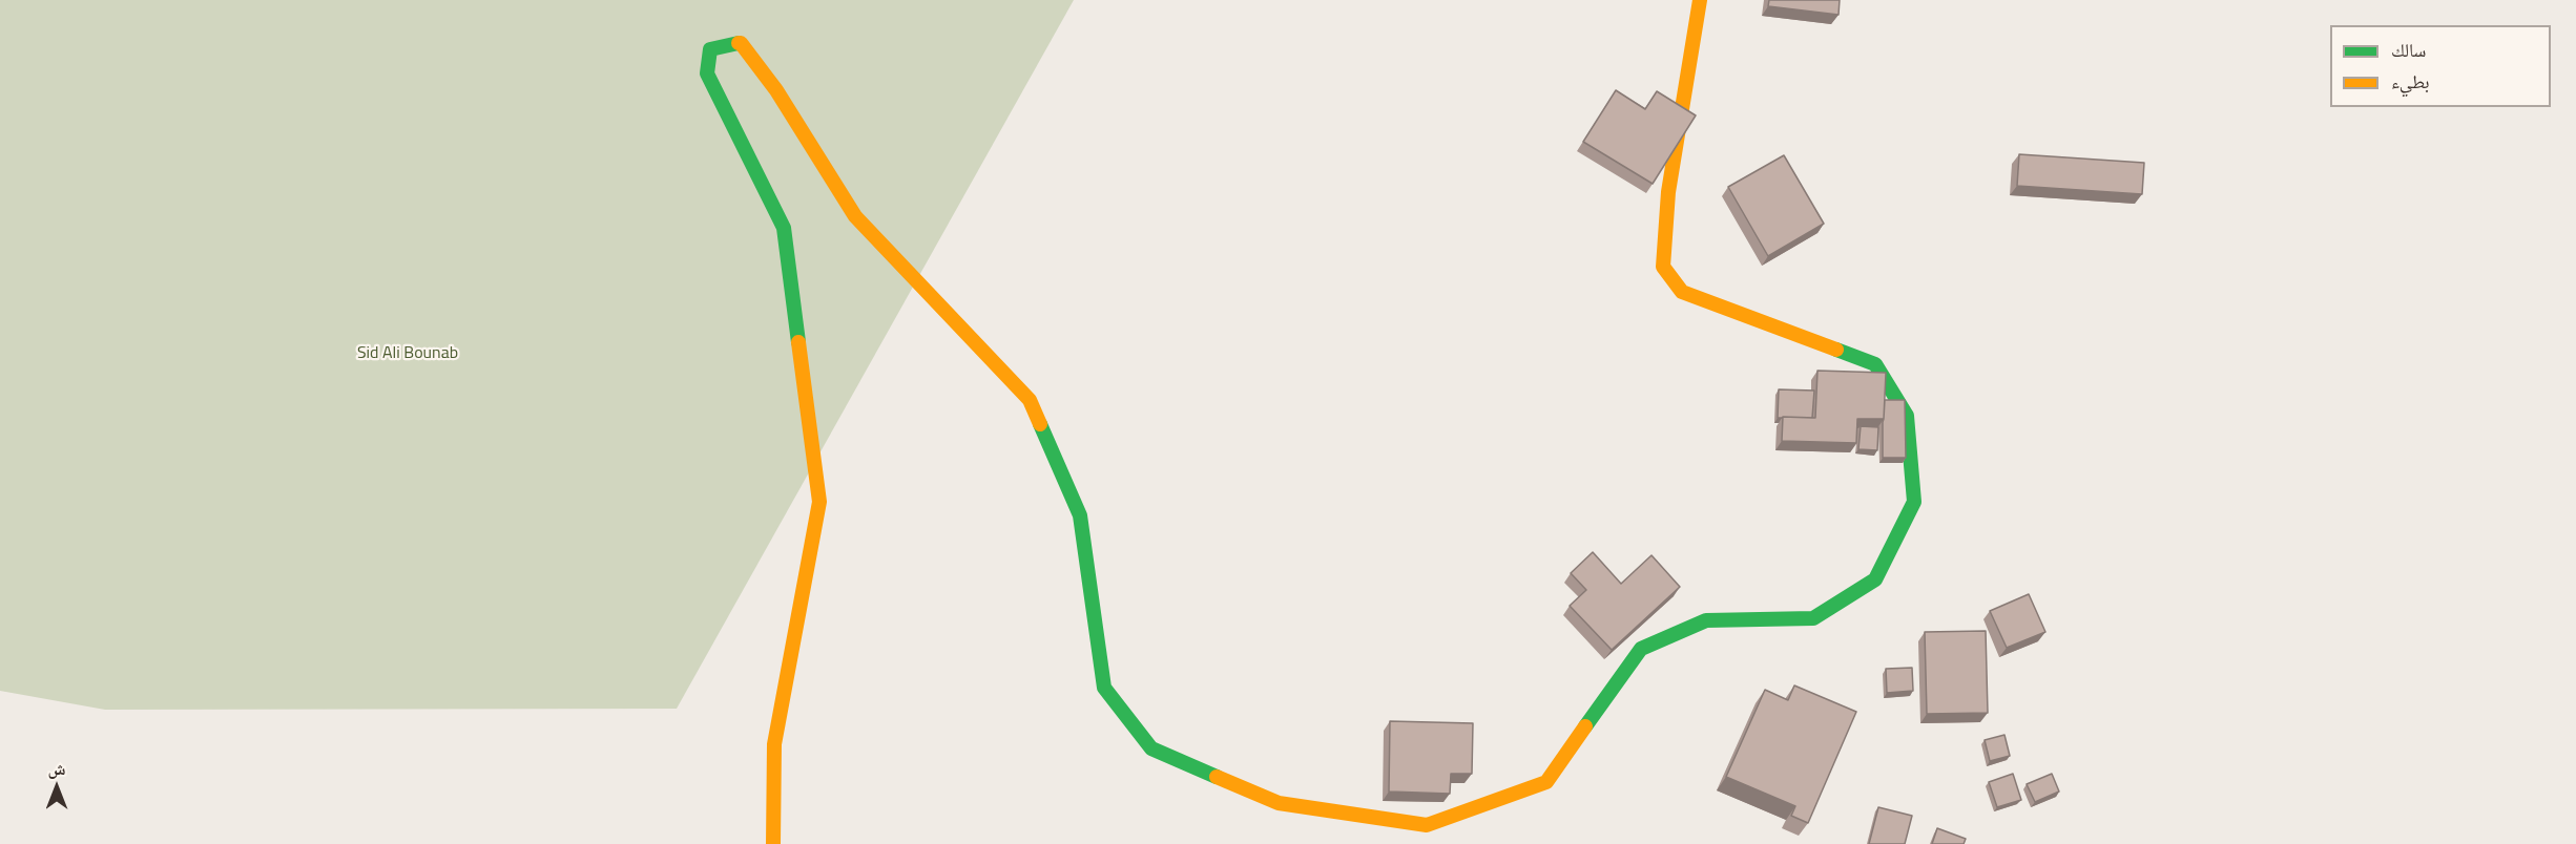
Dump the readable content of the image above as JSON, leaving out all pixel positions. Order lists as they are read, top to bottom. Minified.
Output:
{"parks":["Sid Ali Bounab"],"legend":["سالك","بطيء"],"north":"top"}
